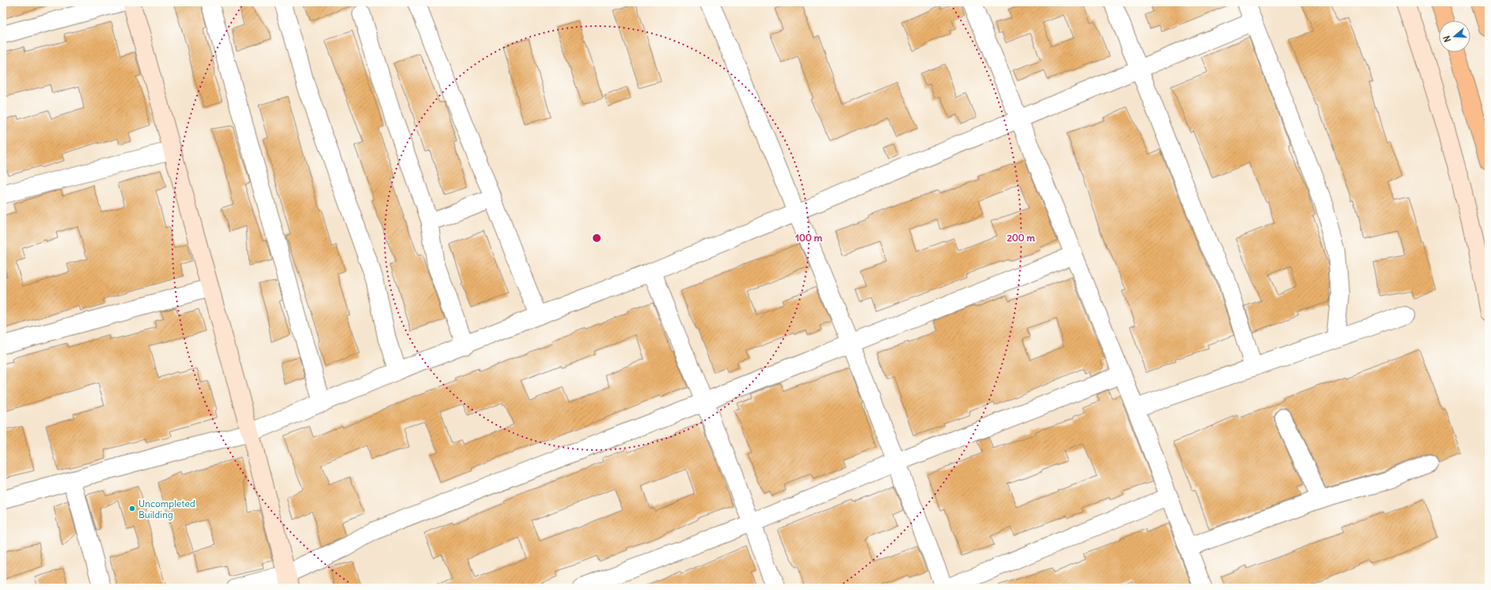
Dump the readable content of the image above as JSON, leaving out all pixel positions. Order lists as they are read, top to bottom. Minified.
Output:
{"places":["Uncompleted Building"],"north":"left","rings":["100 m","200 m"]}
